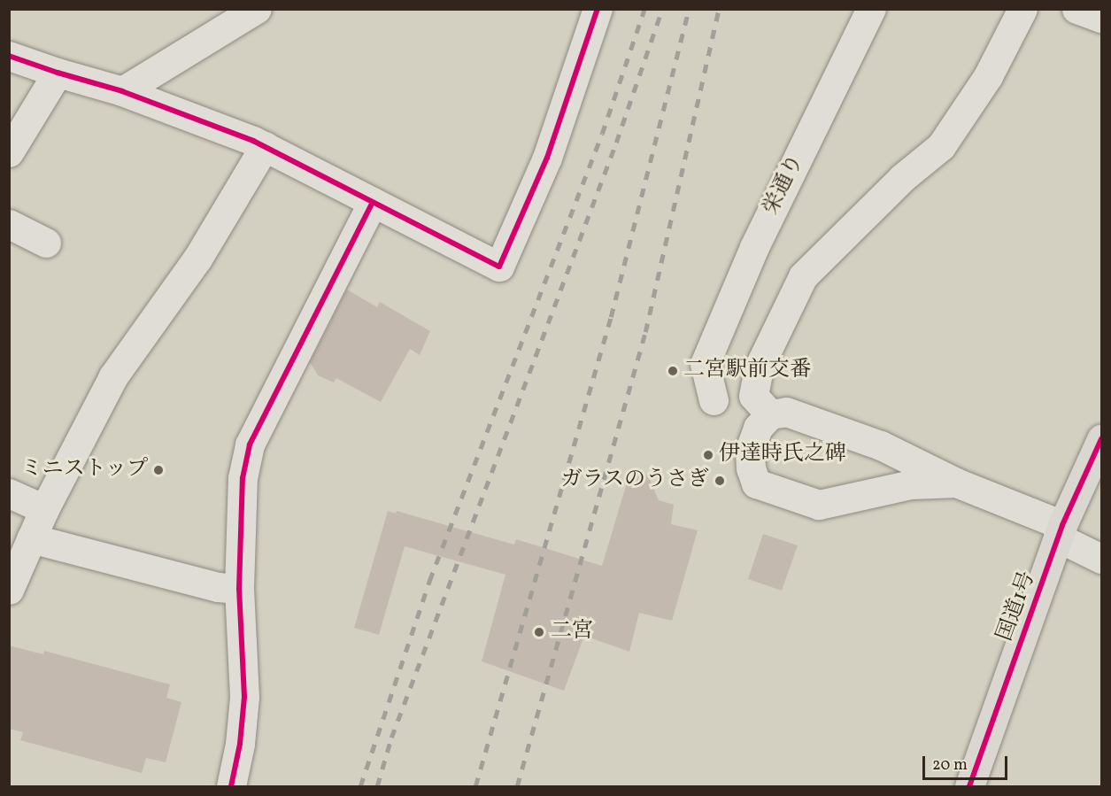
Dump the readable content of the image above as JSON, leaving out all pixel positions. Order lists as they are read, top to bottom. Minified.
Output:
{"streets":{"highway":["国道1号"],"street":["栄通り"]},"places":["二宮駅前交番","伊達時氏之碑","ミニストップ","ガラスのうさぎ","二宮"],"scale_bar":"20 m"}
